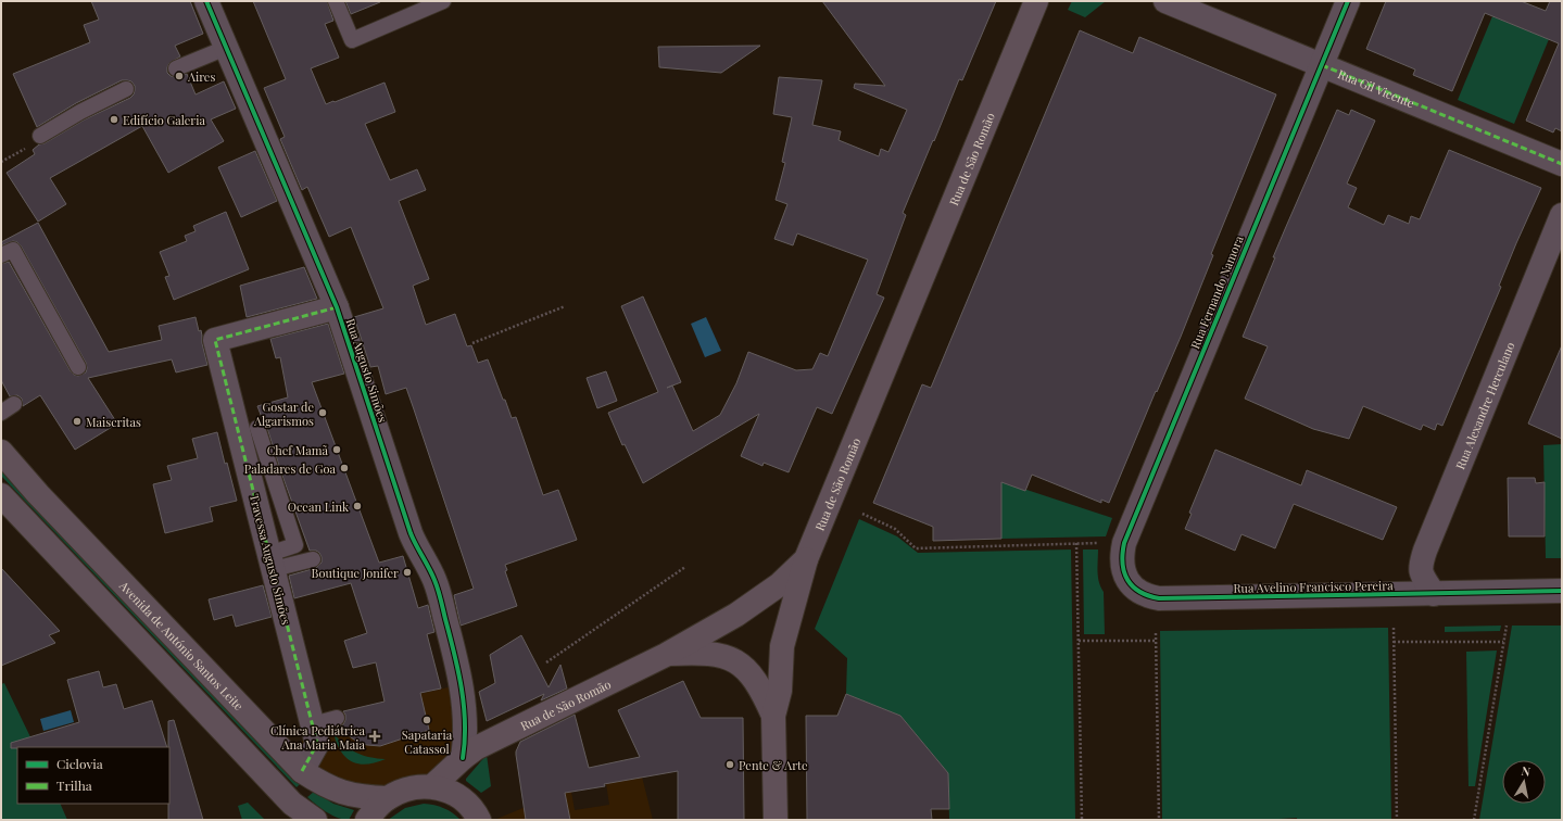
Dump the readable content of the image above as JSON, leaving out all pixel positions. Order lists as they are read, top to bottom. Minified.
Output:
{"streets":{"main road":["Rua de São Romão","Avenida de António Santos Leite"],"street":["Rua Gil Vicente","Rua Fernando Namora","Rua Augusto Simões","Rua Alexandre Herculano","Travessa Augusto Simões","Rua Avelino Francisco Pereira"]},"crossings":[["Rua Gil Vicente","Rua Fernando Namora"],["Rua de São Romão","Rua Augusto Simões"],["Rua Fernando Namora","Rua Avelino Francisco Pereira"],["Rua Augusto Simões","Travessa Augusto Simões"],["Rua Alexandre Herculano","Rua Avelino Francisco Pereira"],["Travessa Augusto Simões","Avenida de António Santos Leite"]],"places":{"other":["Aires","Edifício Galeria","Gostar de Algarismos","Maiscritas","Chef Mamã","Paladares de Goa","Ocean Link","Boutique Jonifer","Sapataria Catassol","Pente & Arte"],"health":["Clínica Pediátrica Ana Maria Maia"]},"legend":["Ciclovia","Trilha"],"north":"top"}
